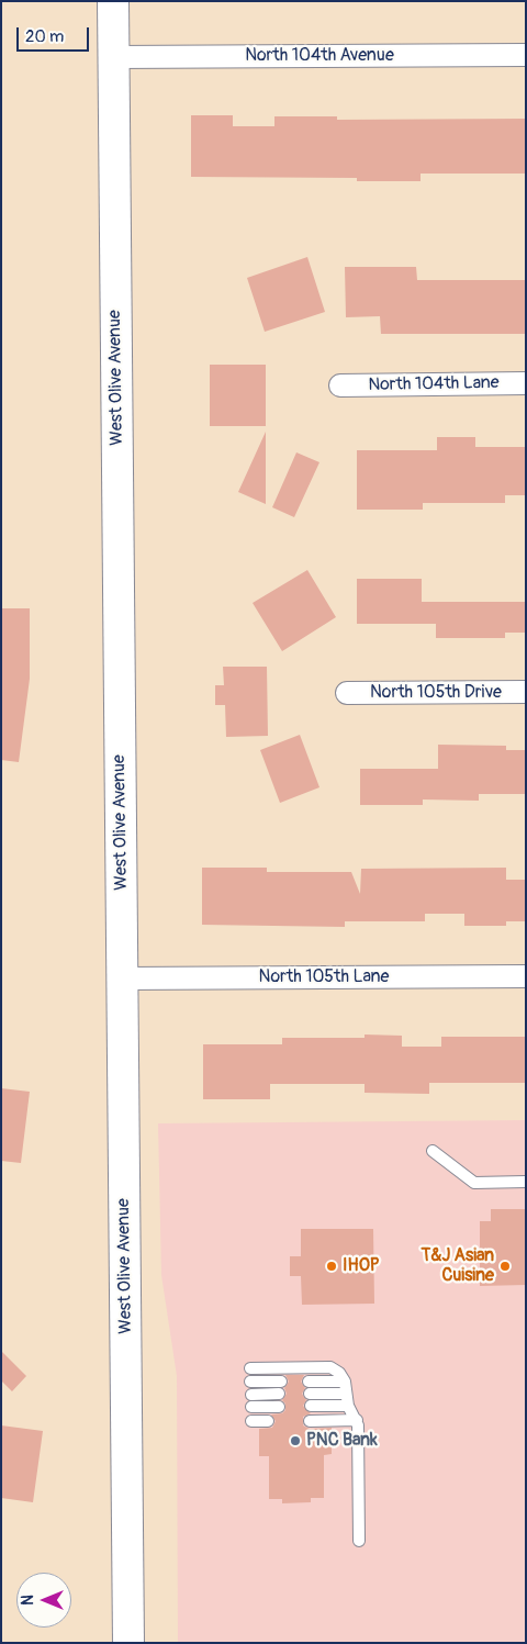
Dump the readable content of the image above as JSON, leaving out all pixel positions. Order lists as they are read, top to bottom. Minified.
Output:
{"streets":{"main road":["West Olive Avenue"],"street":["North 104th Avenue","North 104th Lane","North 105th Drive","North 105th Lane"]},"crossings":[["North 104th Avenue","West Olive Avenue"],["West Olive Avenue","North 105th Lane"]],"places":["IHOP","T&J Asian Cuisine","PNC Bank"],"scale_bar":"20 m","north":"left"}
